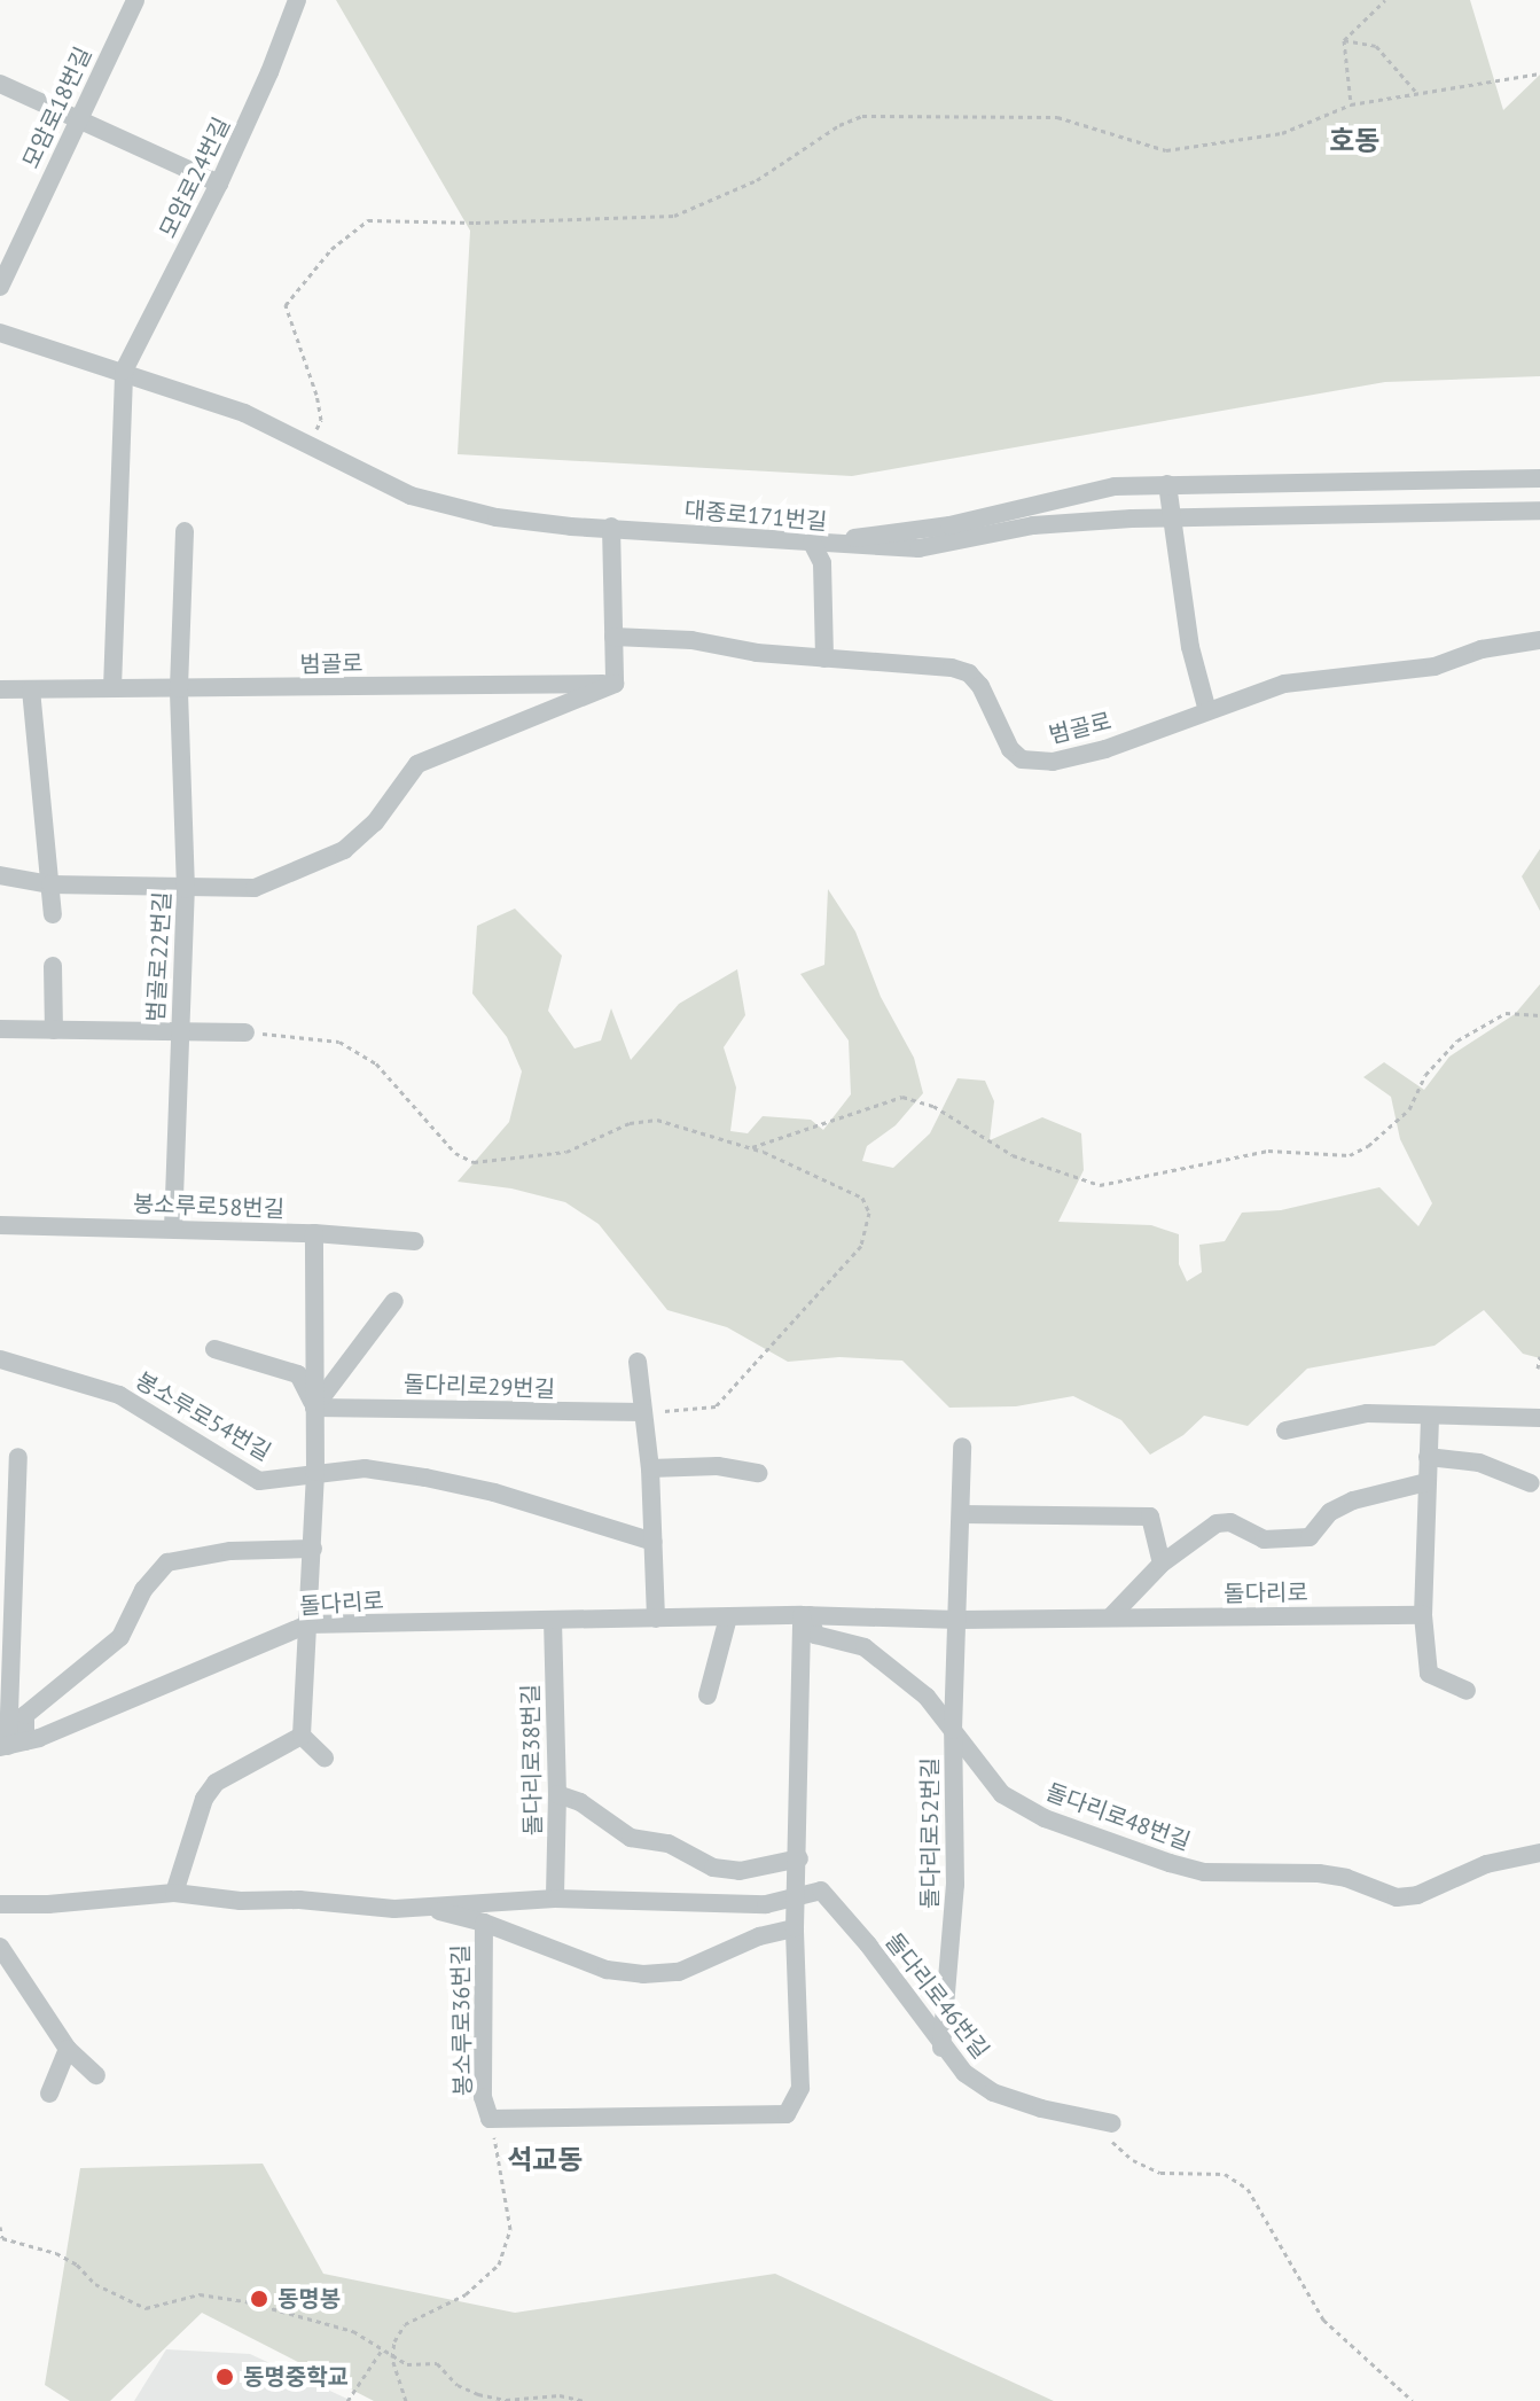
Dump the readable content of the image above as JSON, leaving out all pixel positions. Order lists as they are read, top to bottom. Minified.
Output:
{"streets":{"street":["모암로18번길","모암로24번길","대종로171번길","범골로","범골로22번길","봉소루로58번길","돌다리로29번길","봉소루로54번길","돌다리로","돌다리로38번길","돌다리로48번길","돌다리로52번길","돌다리로46번길","봉소루로36번길"]},"crossings":[["모암로24번길","대종로171번길"],["범골로","범골로22번길"],["범골로22번길","봉소루로58번길"],["돌다리로","돌다리로38번길"],["돌다리로","돌다리로48번길"],["돌다리로","돌다리로52번길"],["돌다리로48번길","돌다리로52번길"],["돌다리로52번길","돌다리로46번길"]],"districts":["호동","석교동"],"places":["동명봉","동명중학교"]}
